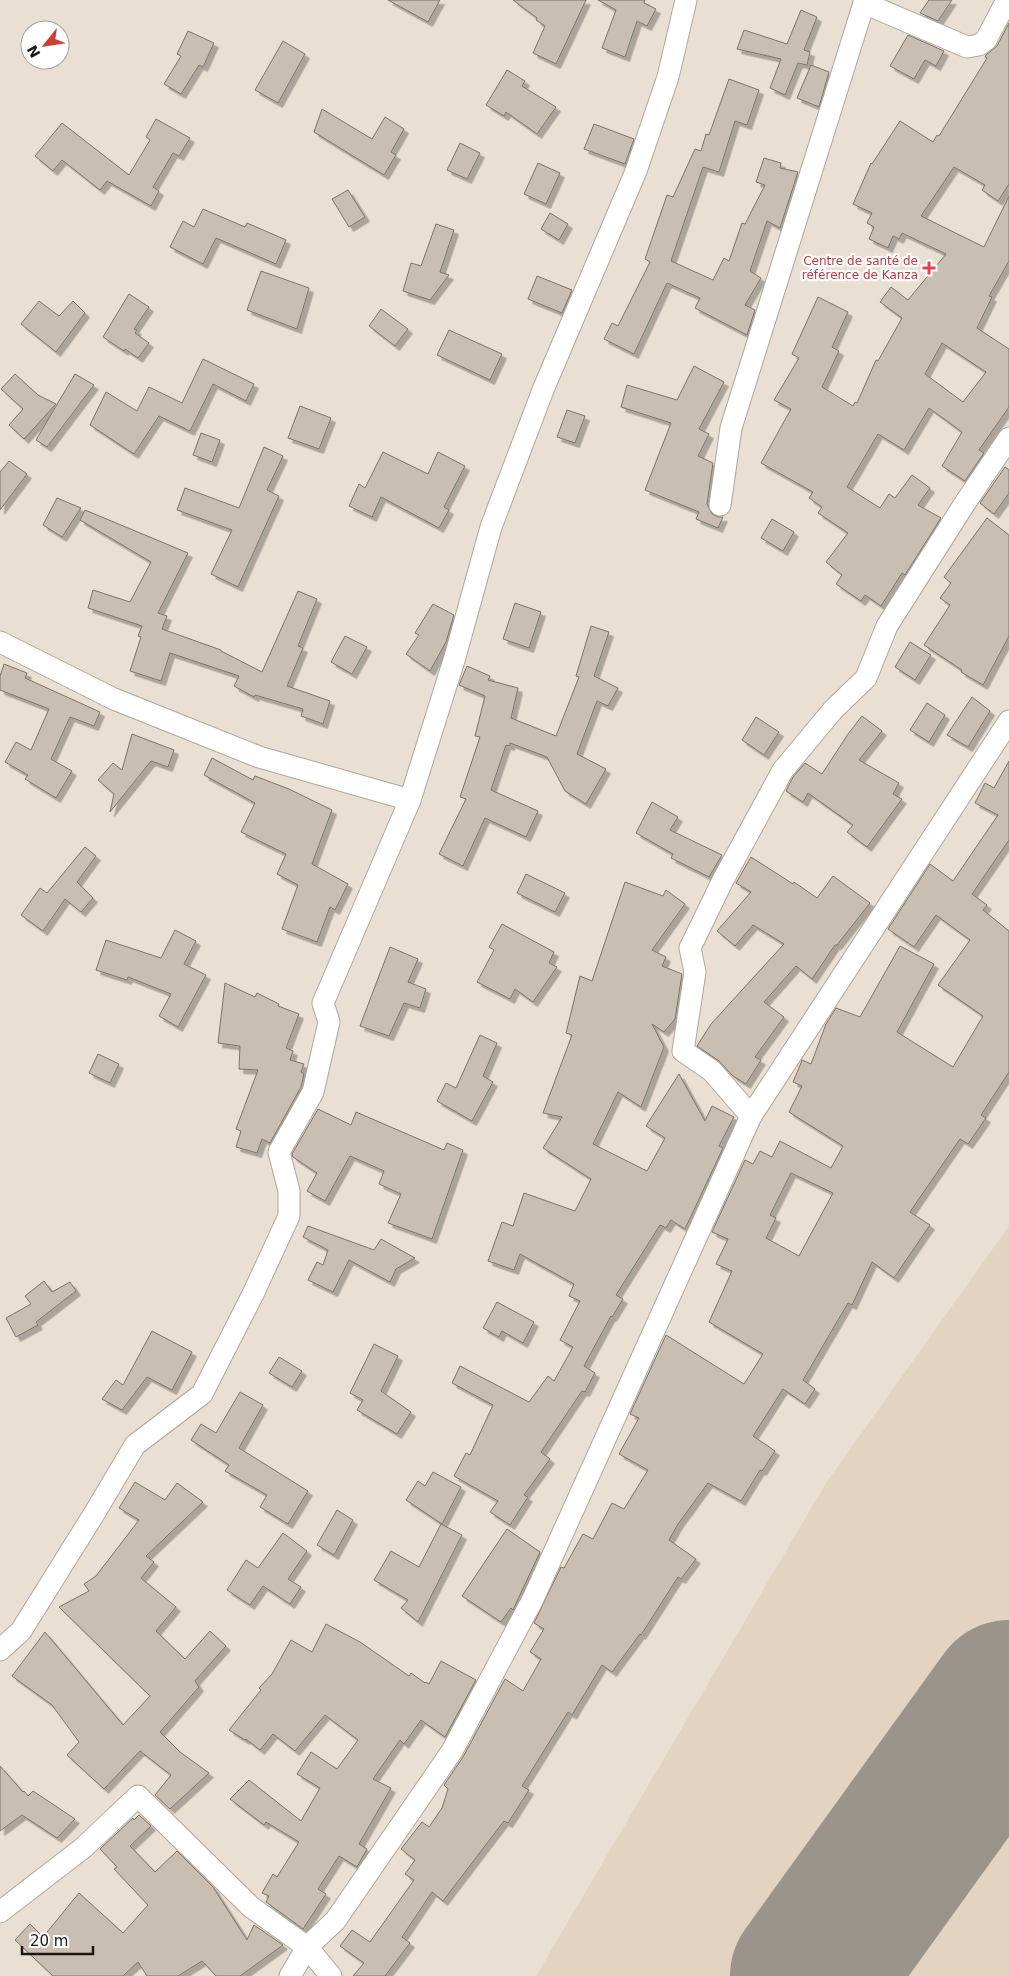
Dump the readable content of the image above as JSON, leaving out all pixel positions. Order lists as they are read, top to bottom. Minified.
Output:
{"places":{"health":["Centre de santé de référence de Kanza"]},"scale_bar":"20 m","north":"bottom left"}
